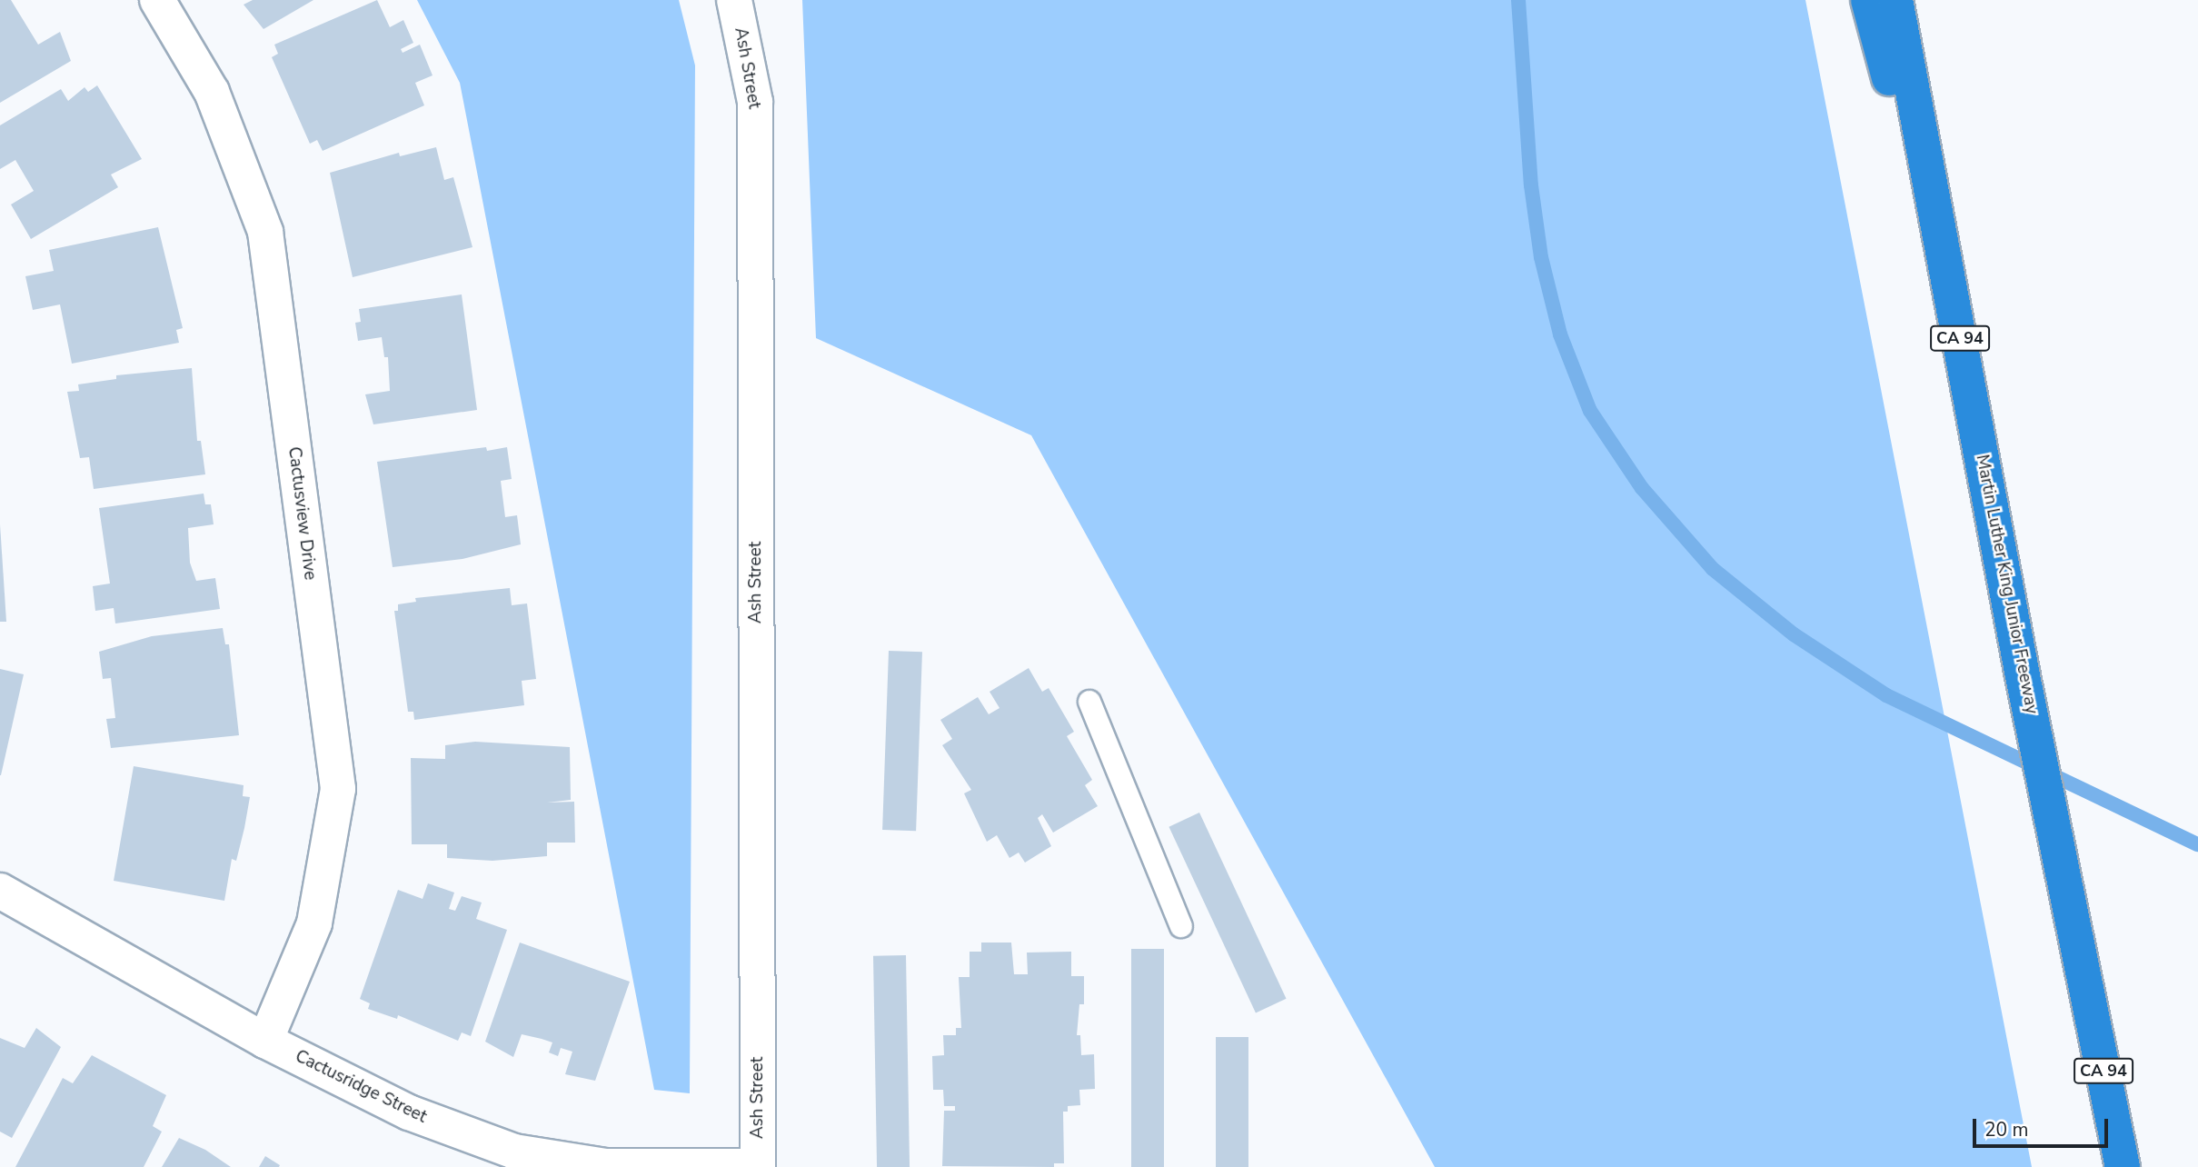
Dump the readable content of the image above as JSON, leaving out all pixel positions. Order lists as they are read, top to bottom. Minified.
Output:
{"streets":{"highway":["CA 94","Martin Luther King Junior Freeway"],"street":["Ash Street","Cactusview Drive","Cactusridge Street"]},"crossings":[["Ash Street","Cactusridge Street"],["Cactusview Drive","Cactusridge Street"]],"scale_bar":"20 m"}
